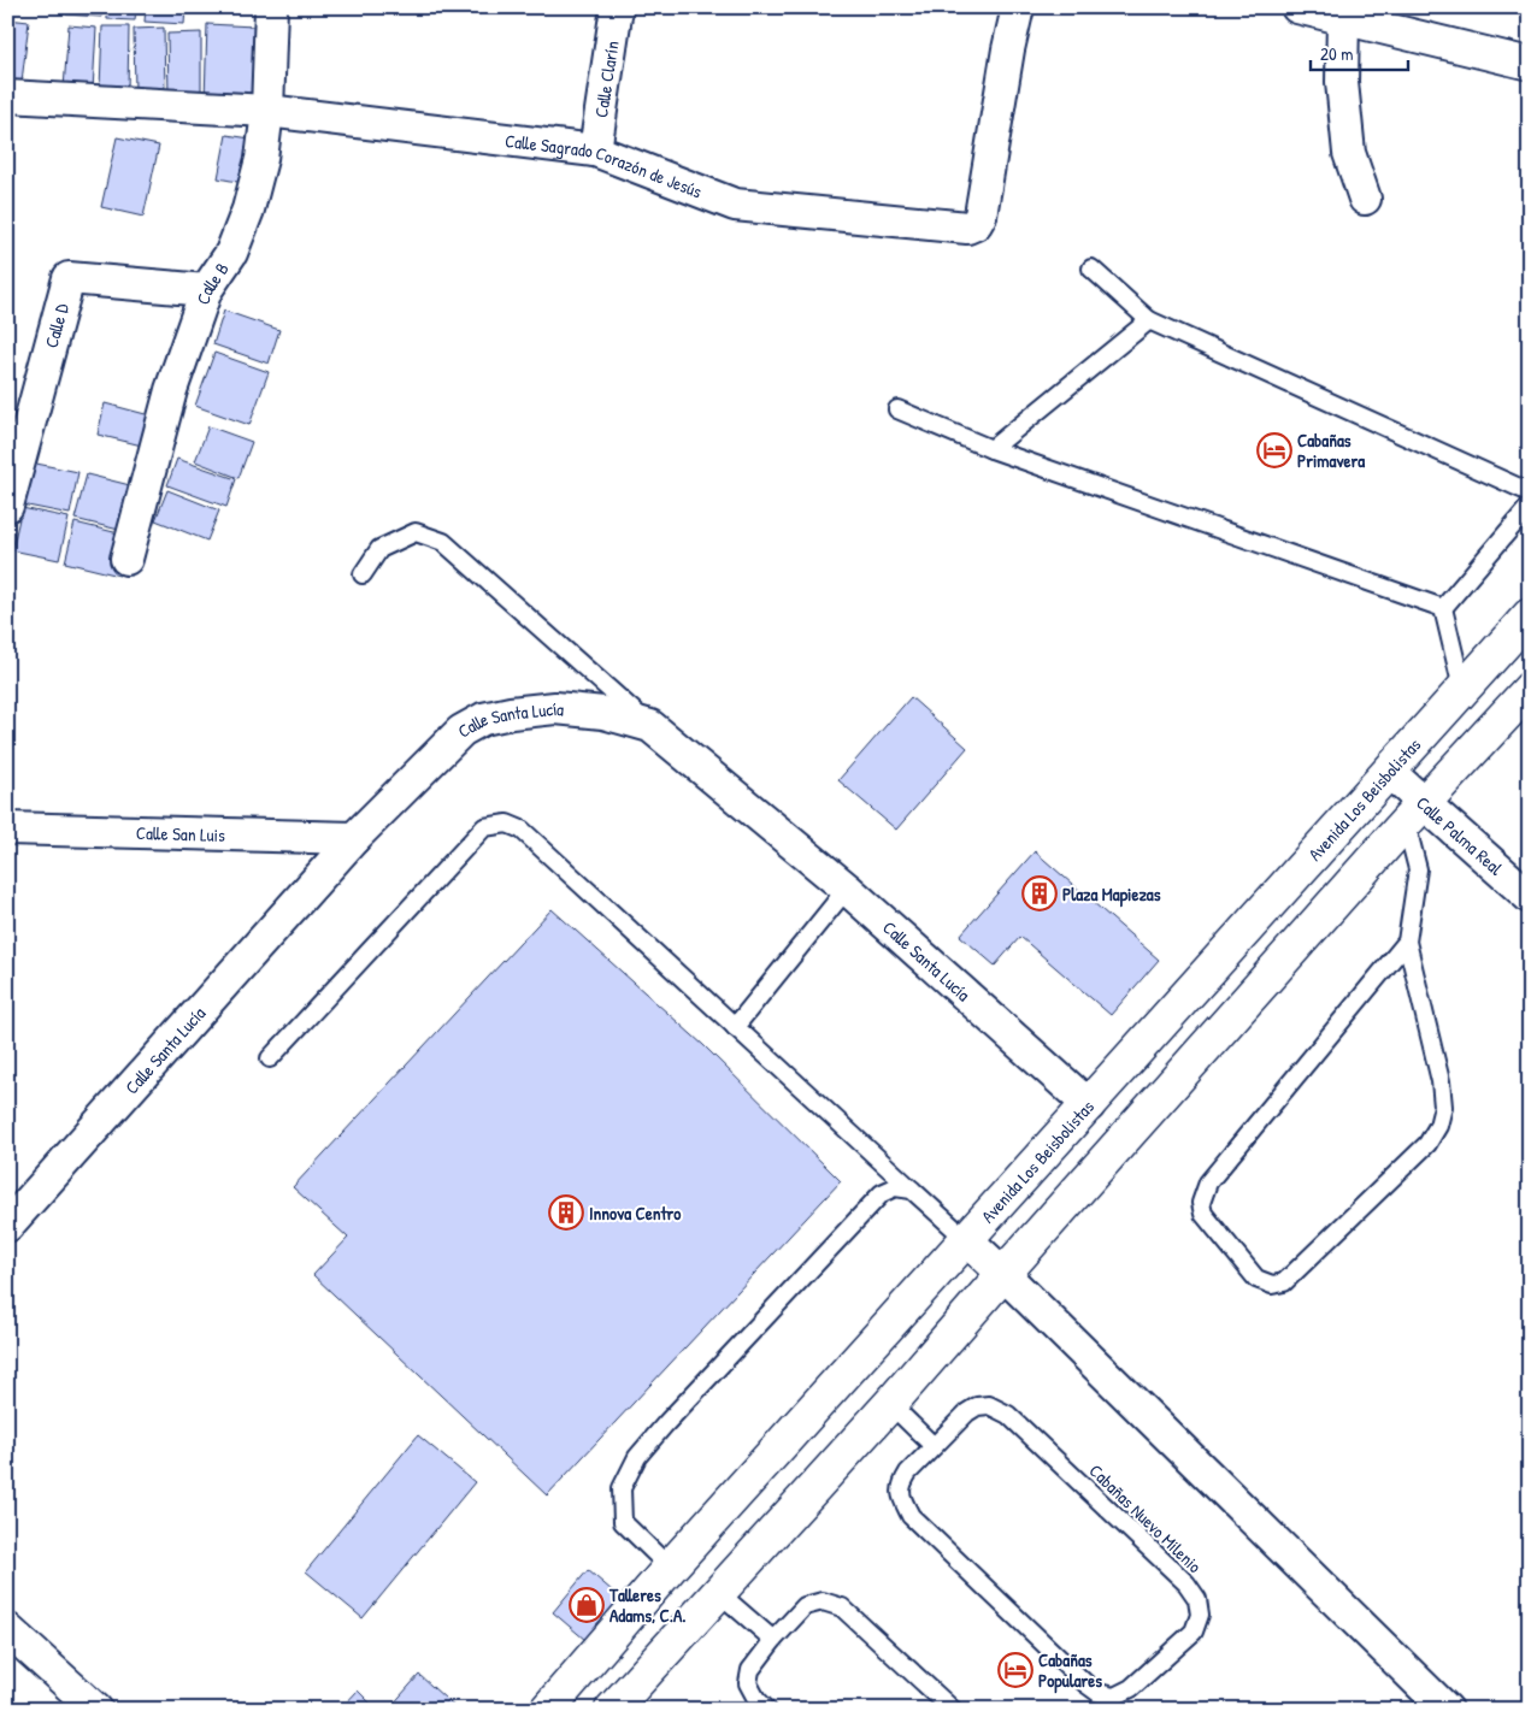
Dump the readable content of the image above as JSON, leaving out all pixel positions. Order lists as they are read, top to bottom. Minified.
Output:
{"streets":{"main road":["Avenida Los Beisbolistas"],"street":["Calle Clarín","Calle Sagrado Corazón de Jesús","Calle B","Calle D","Calle Santa Lucía","Calle San Luis","Calle Palma Real"],"lane":["Cabañas Nuevo Milenio"]},"crossings":[["Calle Clarín","Calle Sagrado Corazón de Jesús"],["Calle Sagrado Corazón de Jesús","Calle B"],["Calle B","Calle D"],["Calle Santa Lucía","Avenida Los Beisbolistas"],["Calle Santa Lucía","Calle San Luis"],["Avenida Los Beisbolistas","Calle Palma Real"]],"places":{"hotel":["Cabañas Primavera","Cabañas Populares"],"building":["Plaza Mapiezas","Innova Centro"],"shop":["Talleres Adams, C.A."]},"scale_bar":"20 m"}
